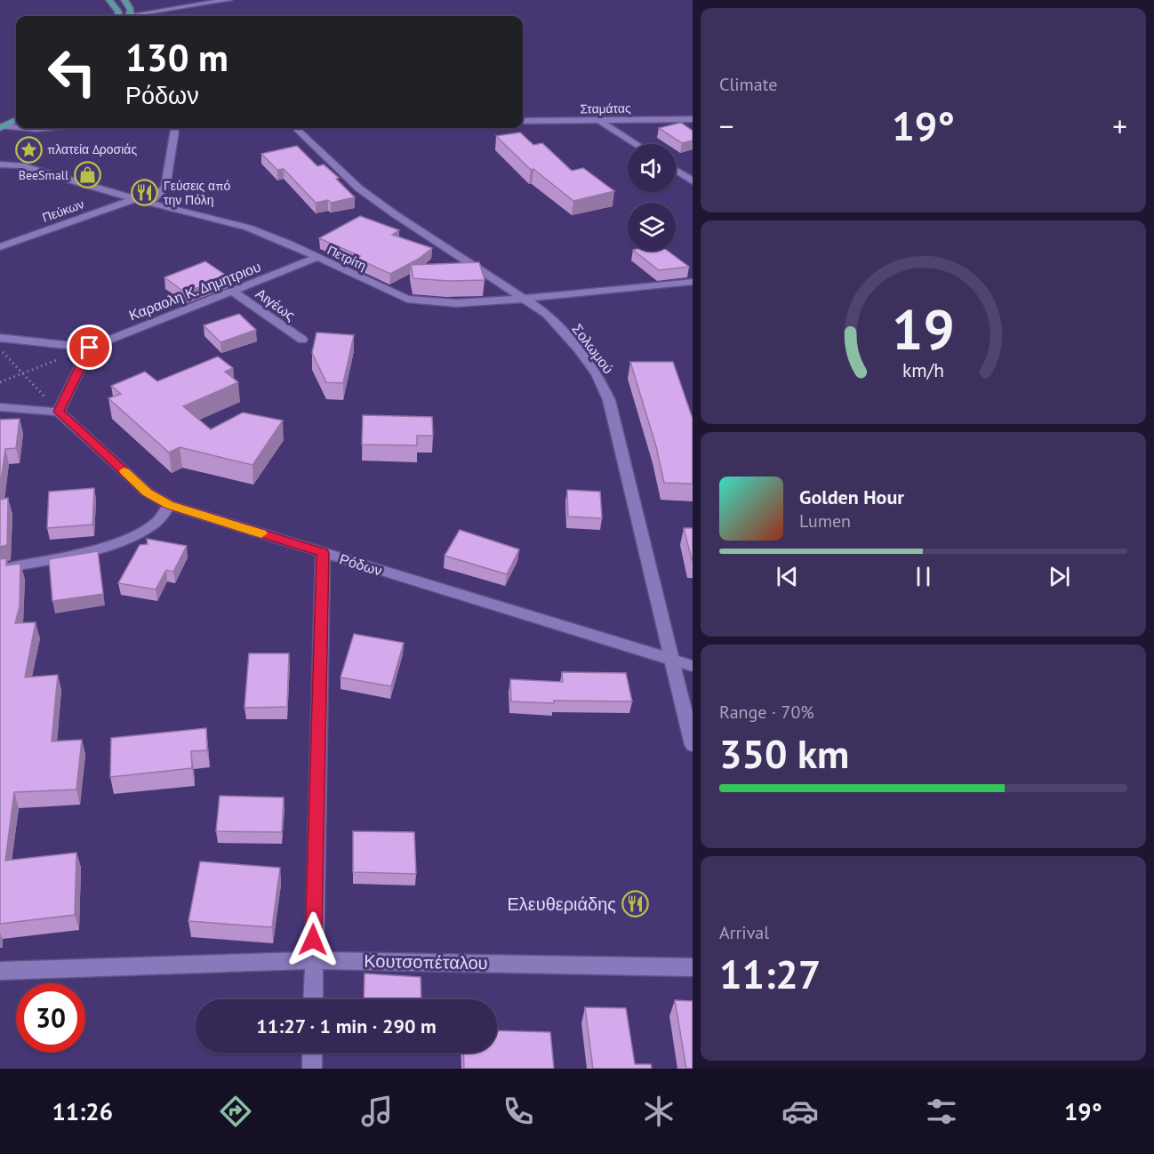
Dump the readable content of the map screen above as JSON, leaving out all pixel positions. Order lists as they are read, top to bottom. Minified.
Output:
{"streets":{"street":["Σταμάτας","Πεύκων","Πετρίτη","Καραολη Κ. Δημητριου","Αιγέως","Σολωμού","Ρόδων","Κουτσοπέταλου"]},"crossings":[["Πεύκων","Πετρίτη"],["Πετρίτη","Καραολη Κ. Δημητριου"],["Πετρίτη","Σολωμού"],["Καραολη Κ. Δημητριου","Αιγέως"],["Σολωμού","Ρόδων"]],"places":{"place":["πλατεία Δροσιάς"],"shop":["BeeSmall"],"restaurant":["Γεύσεις από την Πόλη","Ελευθεριάδης"]},"page":{"tile":["Climate",["Range · 70%","350 km"],["Arrival","11:27"]],"turn":["130 m","Ρόδων"],"heat":["−","19°","+"],"song":["Golden Hour","Lumen"],"limit":"30","trip":"11:27 · 1 min · 290 m","tabs":["11:26","19°"],"gauge":["19","km/h"]}}
